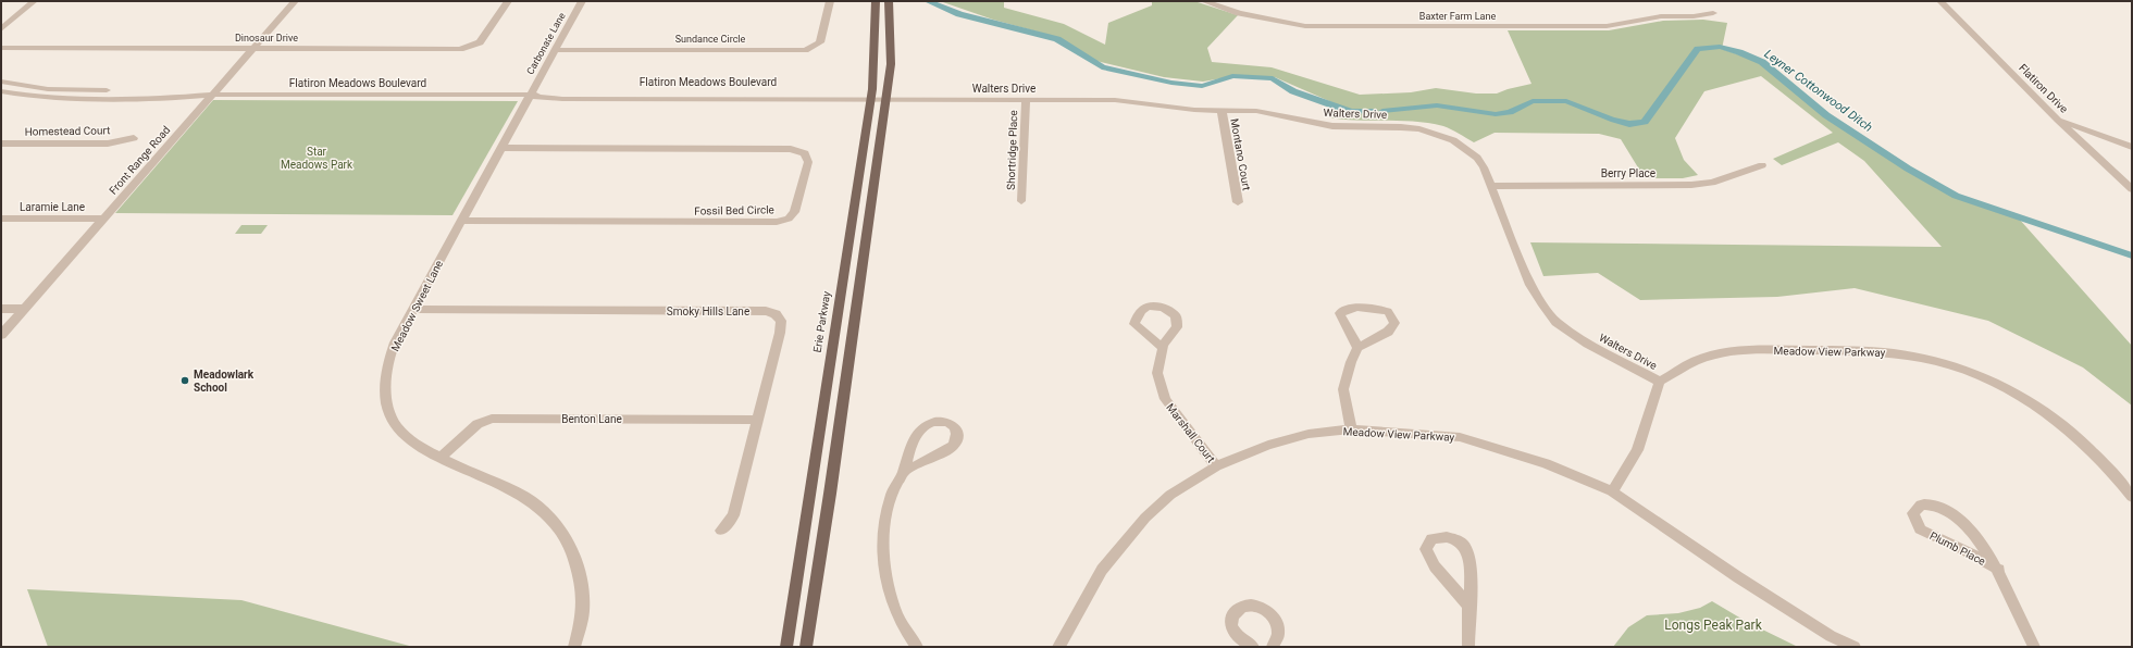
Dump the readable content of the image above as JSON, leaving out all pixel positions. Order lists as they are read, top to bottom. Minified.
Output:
{"streets":{"main road":["Erie Parkway"],"street":["Baxter Farm Lane","Dinosaur Drive","Sundance Circle","Carbonate Lane","Flatiron Meadows Boulevard","Walters Drive","Flatiron Drive","Homestead Court","Shortridge Place","Montano Court","Front Range Road","Berry Place","Laramie Lane","Fossil Bed Circle","Meadow Sweet Lane","Smoky Hills Lane","Meadow View Parkway","Benton Lane","Marshall Court","Plumb Place"]},"crossings":[["Dinosaur Drive","Front Range Road"],["Sundance Circle","Carbonate Lane"],["Carbonate Lane","Flatiron Meadows Boulevard"],["Carbonate Lane","Meadow Sweet Lane"],["Flatiron Meadows Boulevard","Walters Drive"],["Flatiron Meadows Boulevard","Front Range Road"],["Flatiron Meadows Boulevard","Meadow Sweet Lane"],["Flatiron Meadows Boulevard","Erie Parkway"],["Walters Drive","Shortridge Place"],["Walters Drive","Montano Court"],["Walters Drive","Berry Place"],["Walters Drive","Meadow View Parkway"],["Front Range Road","Laramie Lane"],["Fossil Bed Circle","Meadow Sweet Lane"],["Meadow Sweet Lane","Smoky Hills Lane"],["Meadow Sweet Lane","Benton Lane"],["Smoky Hills Lane","Benton Lane"],["Meadow View Parkway","Marshall Court"]],"water":["Leyner Cottonwood Ditch"],"parks":["Star Meadows Park","Longs Peak Park"],"places":["Meadowlark School"]}
